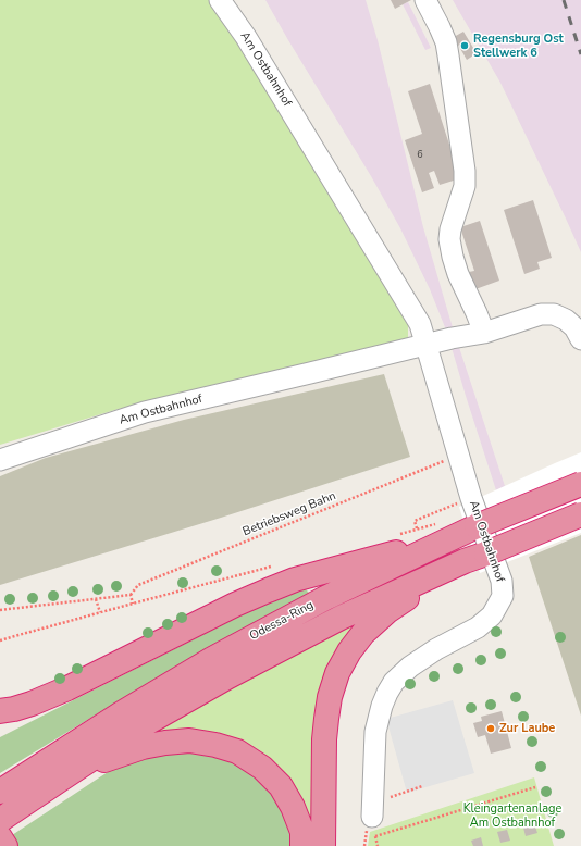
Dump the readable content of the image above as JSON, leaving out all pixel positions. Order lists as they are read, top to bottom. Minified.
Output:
{"streets":{"highway":["Odessa-Ring"],"street":["Am Ostbahnhof"],"path":["Betriebsweg Bahn"]},"crossings":[["Am Ostbahnhof","Betriebsweg Bahn"]],"parks":["Kleingartenanlage Am Ostbahnhof"],"places":["Regensburg Ost Stellwerk 6","Zur Laube"],"house_numbers":["6"]}
